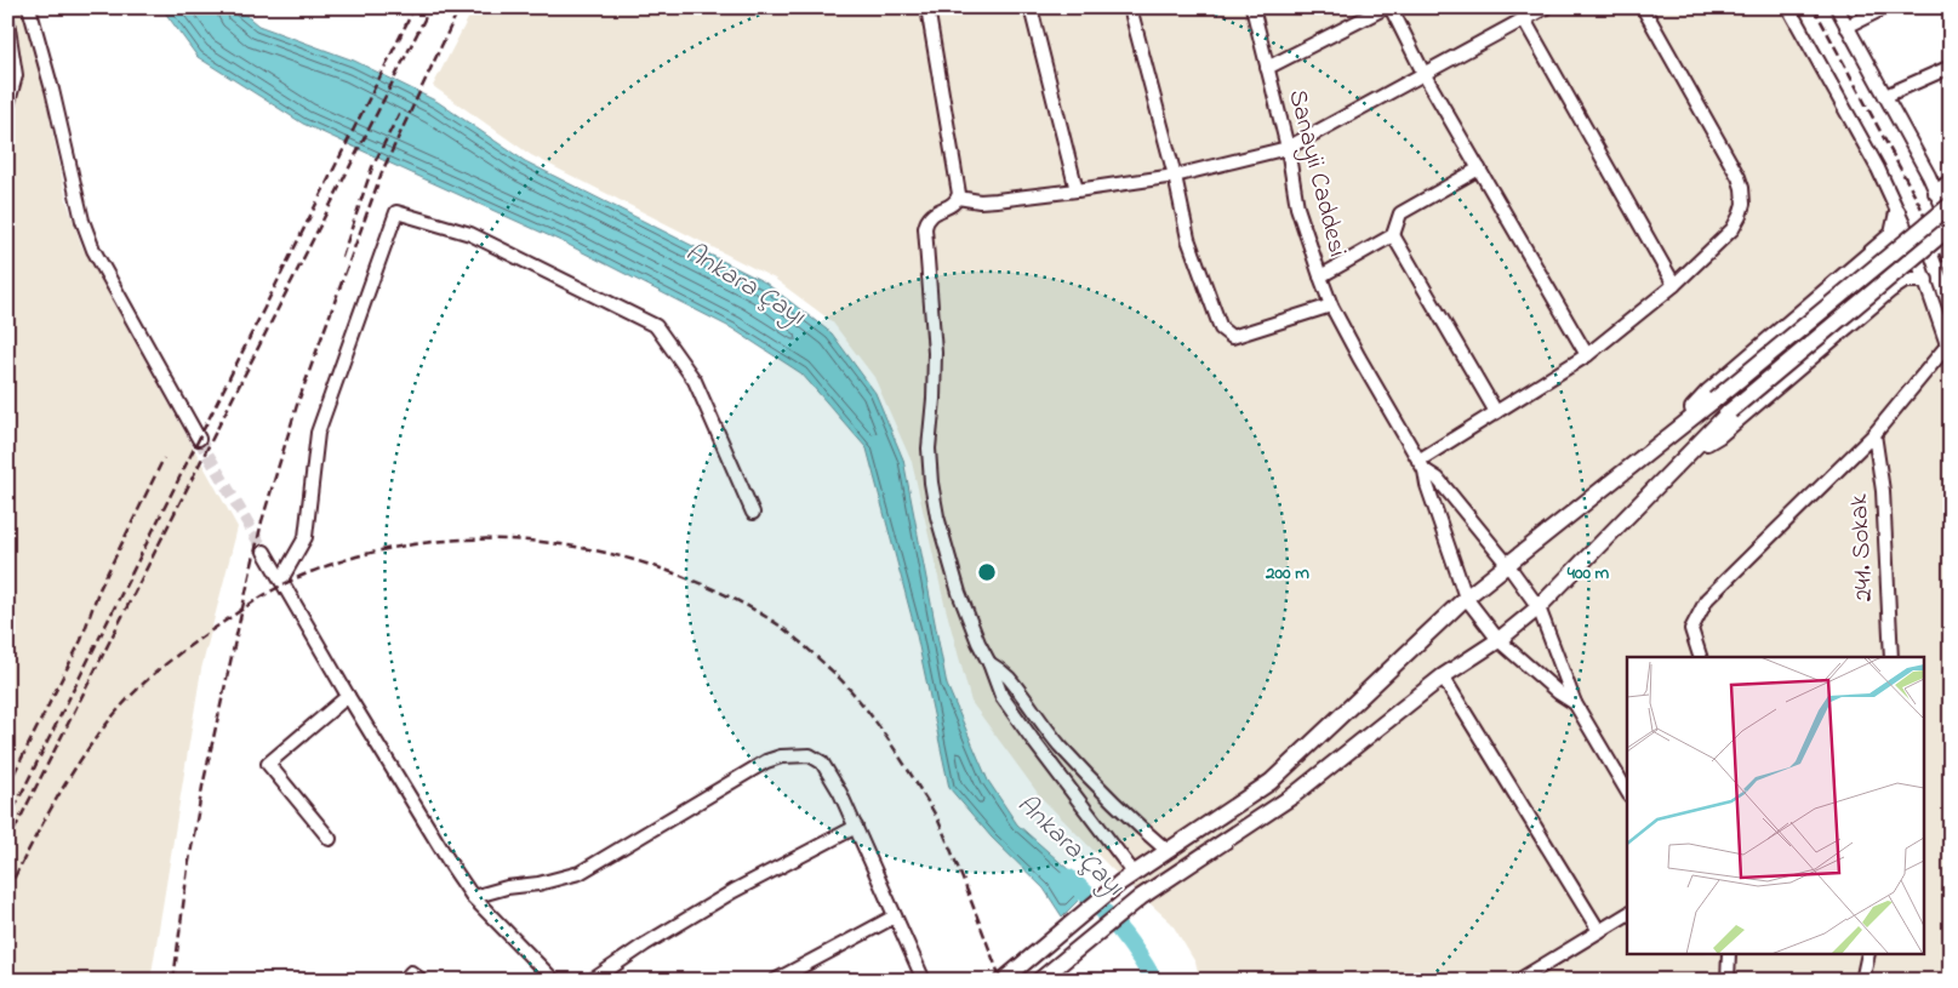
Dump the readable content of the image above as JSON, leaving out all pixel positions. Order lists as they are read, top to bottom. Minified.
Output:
{"streets":{"street":["Sanayii Caddesi","241. Sokak"]},"water":["Ankara Çayı"],"rings":["200 m","400 m"]}
